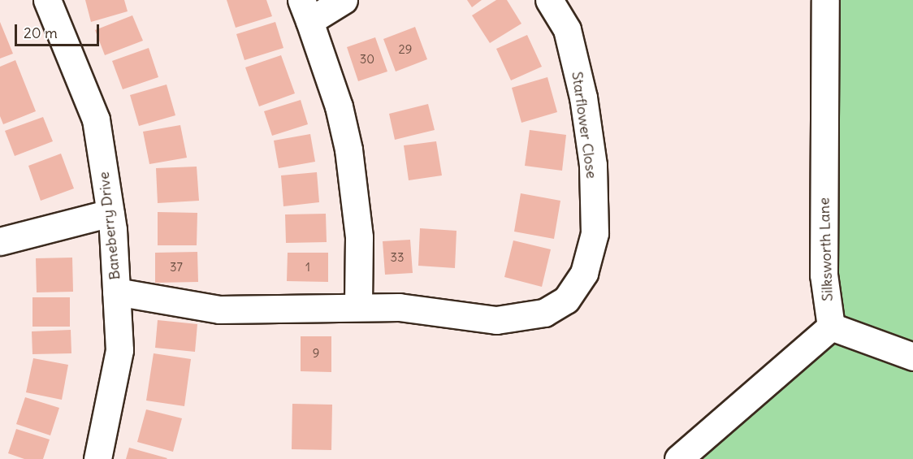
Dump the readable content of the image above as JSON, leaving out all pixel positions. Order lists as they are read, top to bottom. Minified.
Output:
{"streets":{"street":["Starflower Close","Baneberry Drive","Silksworth Lane"]},"crossings":[["Starflower Close","Baneberry Drive"]],"house_numbers":["29","30","33","37","1","9"],"scale_bar":"20 m"}
